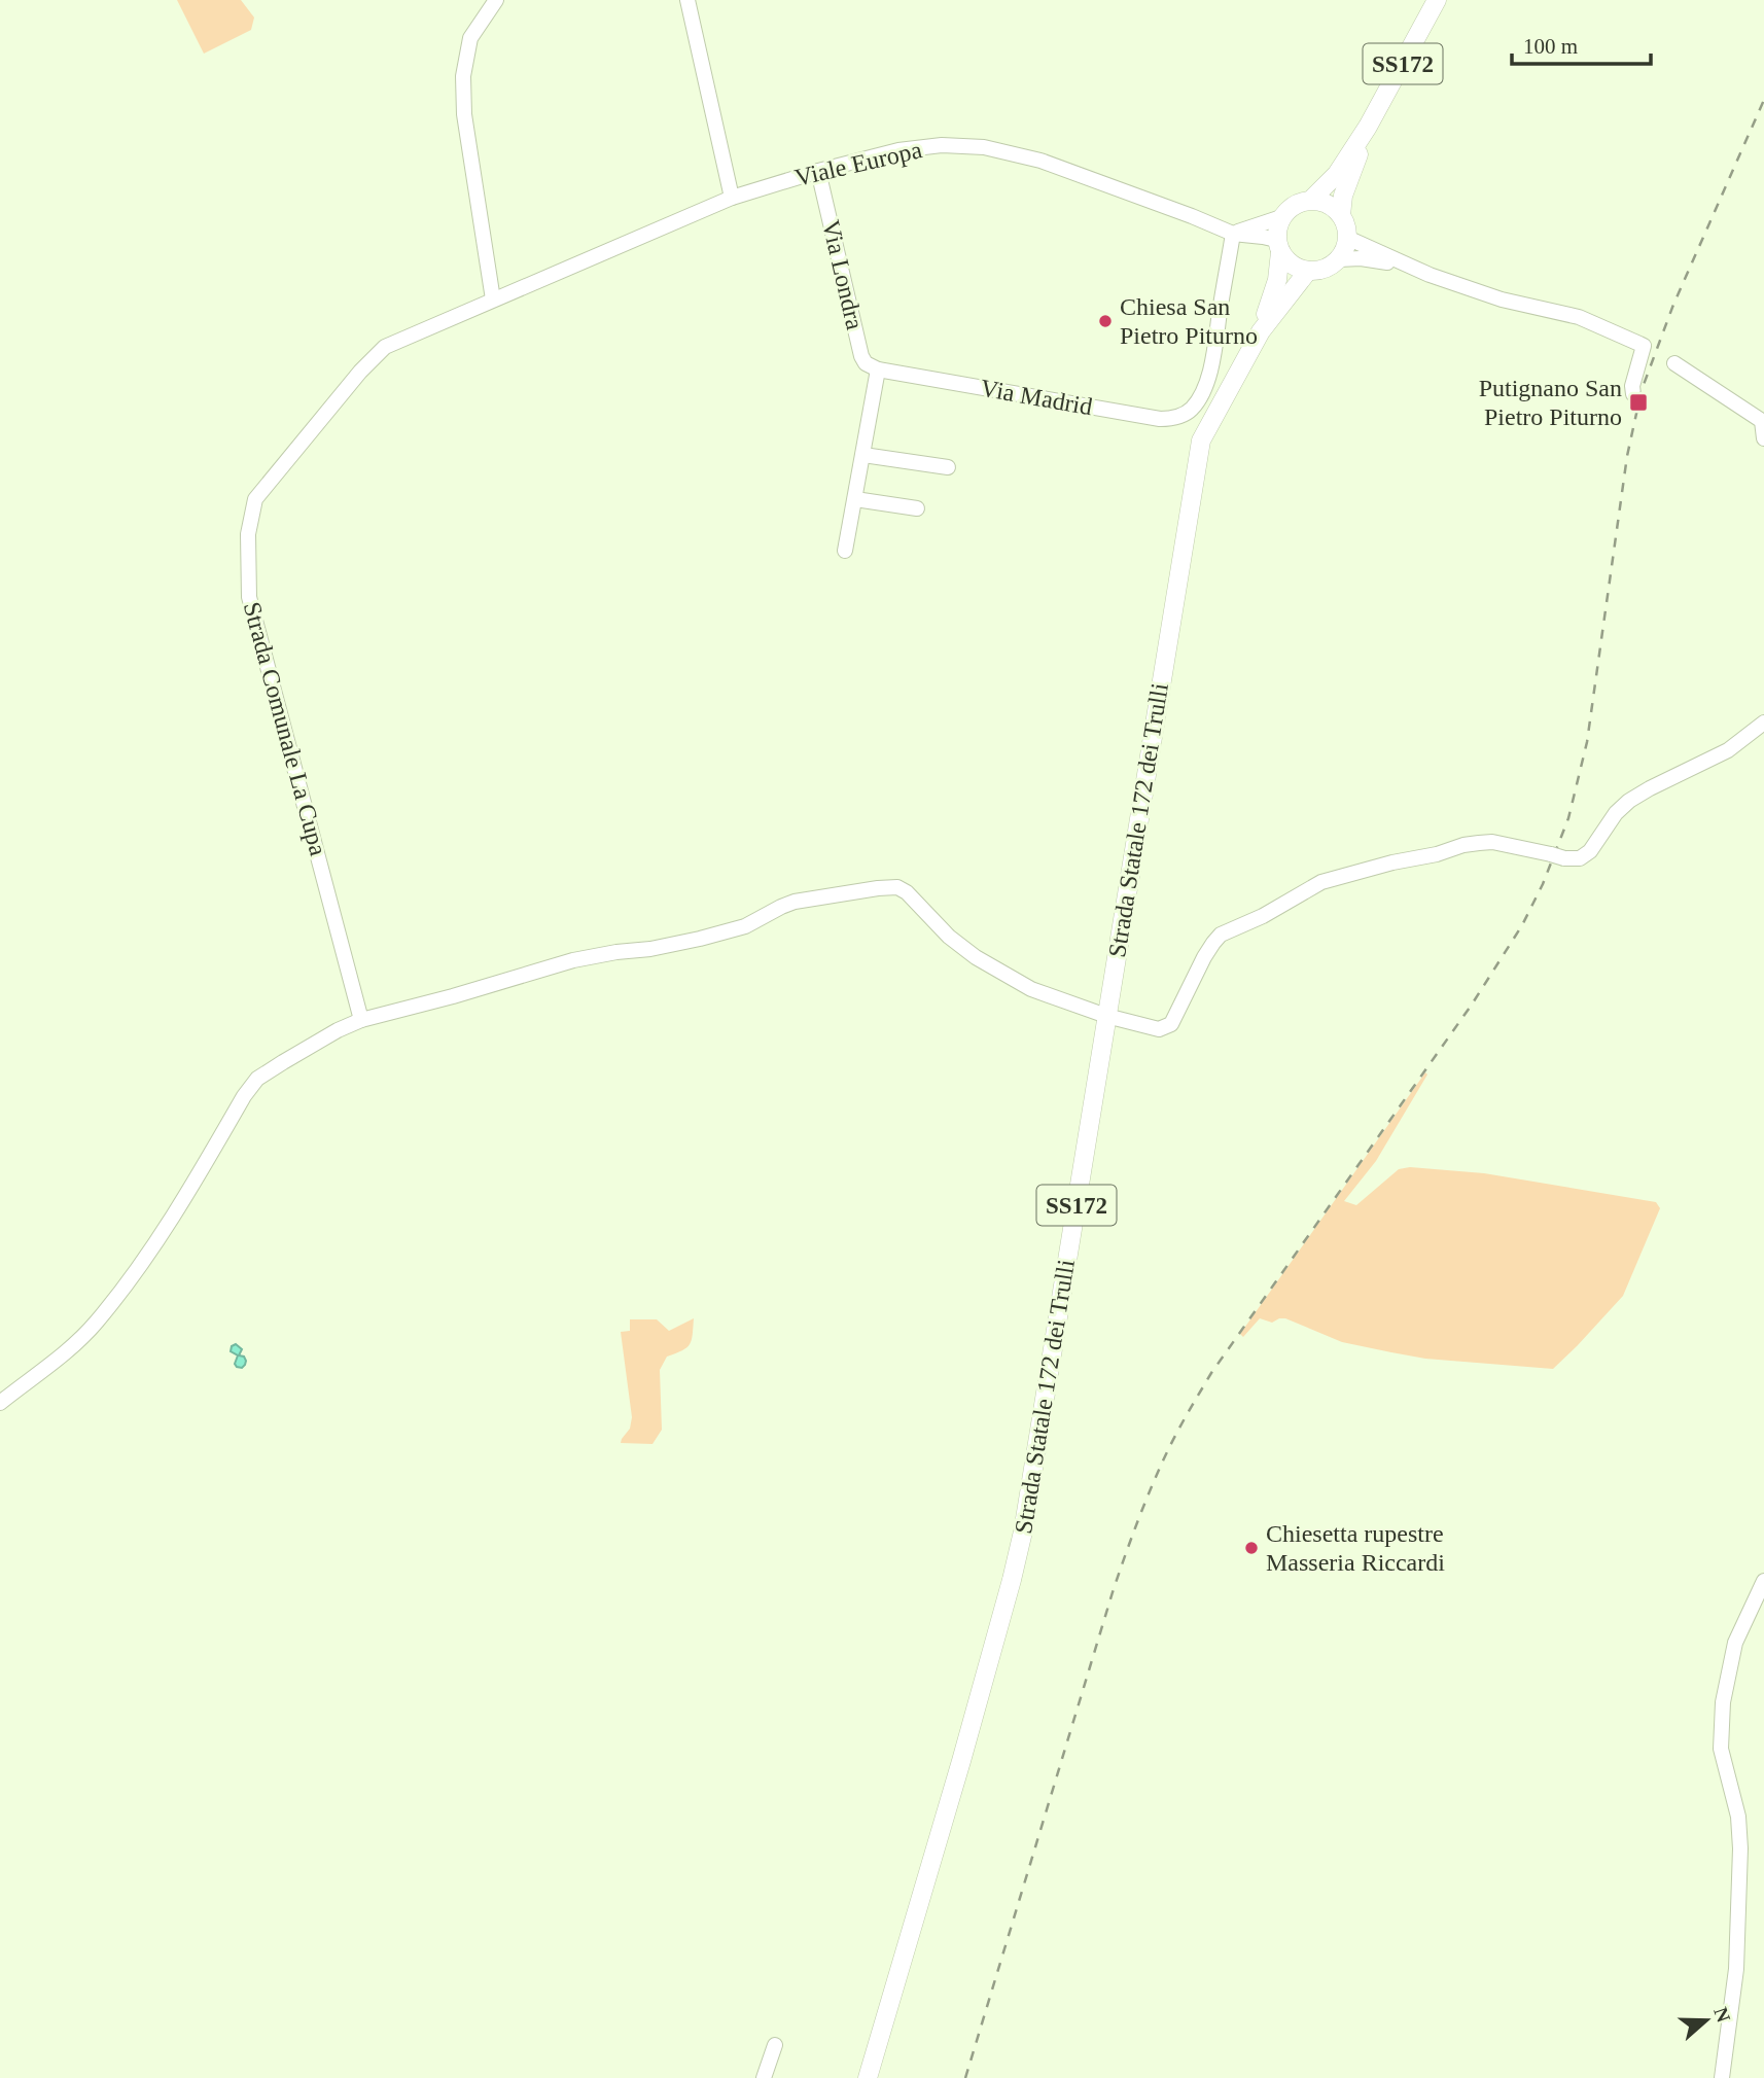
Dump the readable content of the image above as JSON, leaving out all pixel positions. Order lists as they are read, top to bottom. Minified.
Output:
{"streets":{"main road":["SS172","Strada Statale 172 dei Trulli"],"street":["Viale Europa","Via Londra","Via Madrid","Strada Comunale La Cupa"]},"crossings":[["Viale Europa","Via Londra"],["Viale Europa","Via Madrid"],["Viale Europa","Strada Comunale La Cupa"],["Viale Europa","Strada Statale 172 dei Trulli"],["Via Londra","Via Madrid"]],"places":{"other":["Chiesa San Pietro Piturno","Chiesetta rupestre Masseria Riccardi"],"transit":["Putignano San Pietro Piturno"]},"scale_bar":"100 m","north":"right"}
